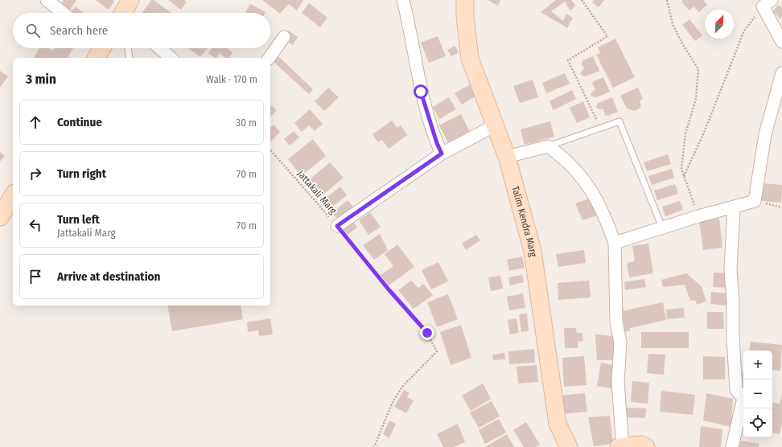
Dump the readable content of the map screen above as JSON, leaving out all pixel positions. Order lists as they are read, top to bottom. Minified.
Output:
{"streets":{"street":["Talim Kendra Marg"],"path":["Jattakali Marg"]},"north":"top right","page":{"search":"Search here","heading":["3 min","Walk · 170 m"],"list":[["Continue","30 m"],["Turn right","70 m"],["Turn left","Jattakali Marg","70 m"],"Arrive at destination"],"map_buttons":["+","−"]}}
